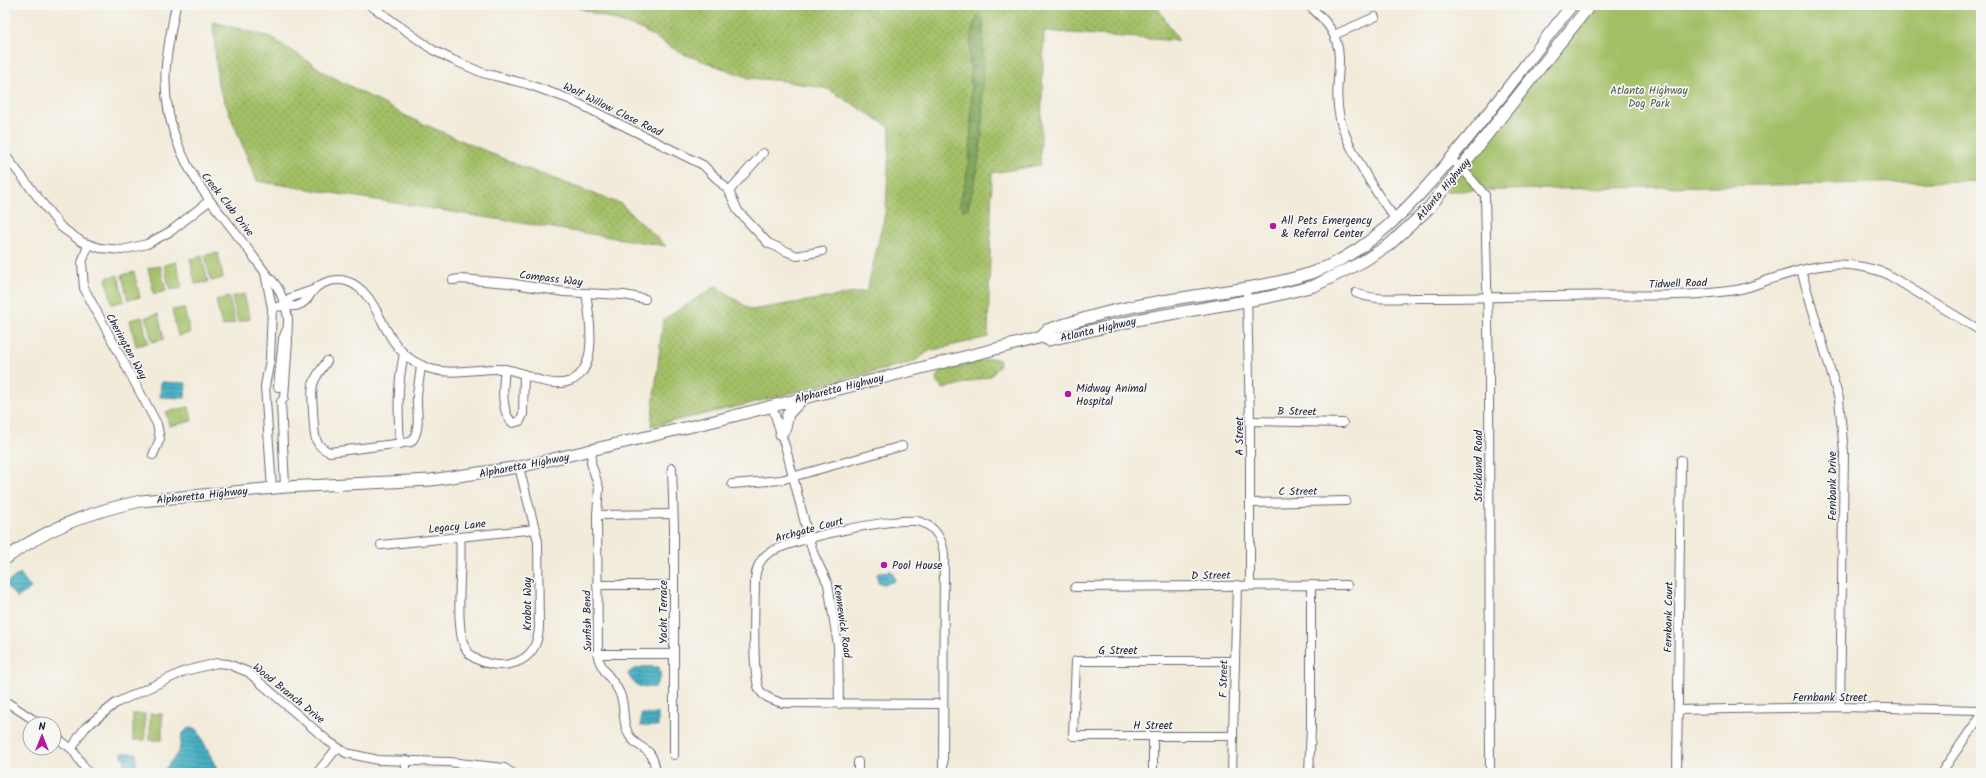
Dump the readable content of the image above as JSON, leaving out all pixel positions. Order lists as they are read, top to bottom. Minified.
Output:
{"streets":{"main road":["Atlanta Highway","Alpharetta Highway"],"street":["Wolf Willow Close Road","Creek Club Drive","Compass Way","Tidwell Road","Cherington Way","B Street","A Street","Strickland Road","Fernbank Drive","C Street","Legacy Lane","Archgate Court","D Street","Krobot Way","Yacht Terrace","Fernbank Court","Sunfish Bend","Kennewick Road","G Street","F Street","Wood Branch Drive","Fernbank Street","H Street"]},"crossings":[["Atlanta Highway","Alpharetta Highway"],["Atlanta Highway","A Street"],["Atlanta Highway","Strickland Road"],["Creek Club Drive","Alpharetta Highway"],["Tidwell Road","Strickland Road"],["Tidwell Road","Fernbank Drive"],["Alpharetta Highway","Krobot Way"],["Alpharetta Highway","Sunfish Bend"],["Alpharetta Highway","Kennewick Road"],["B Street","A Street"],["A Street","C Street"],["A Street","D Street"],["Fernbank Drive","Fernbank Street"],["Legacy Lane","Krobot Way"],["Archgate Court","Kennewick Road"],["D Street","F Street"],["Fernbank Court","Fernbank Street"],["G Street","F Street"],["G Street","H Street"],["F Street","H Street"]],"parks":["Atlanta Highway Dog Park"],"places":["All Pets Emergency & Referral Center","Midway Animal Hospital","Pool House"],"north":"top"}
